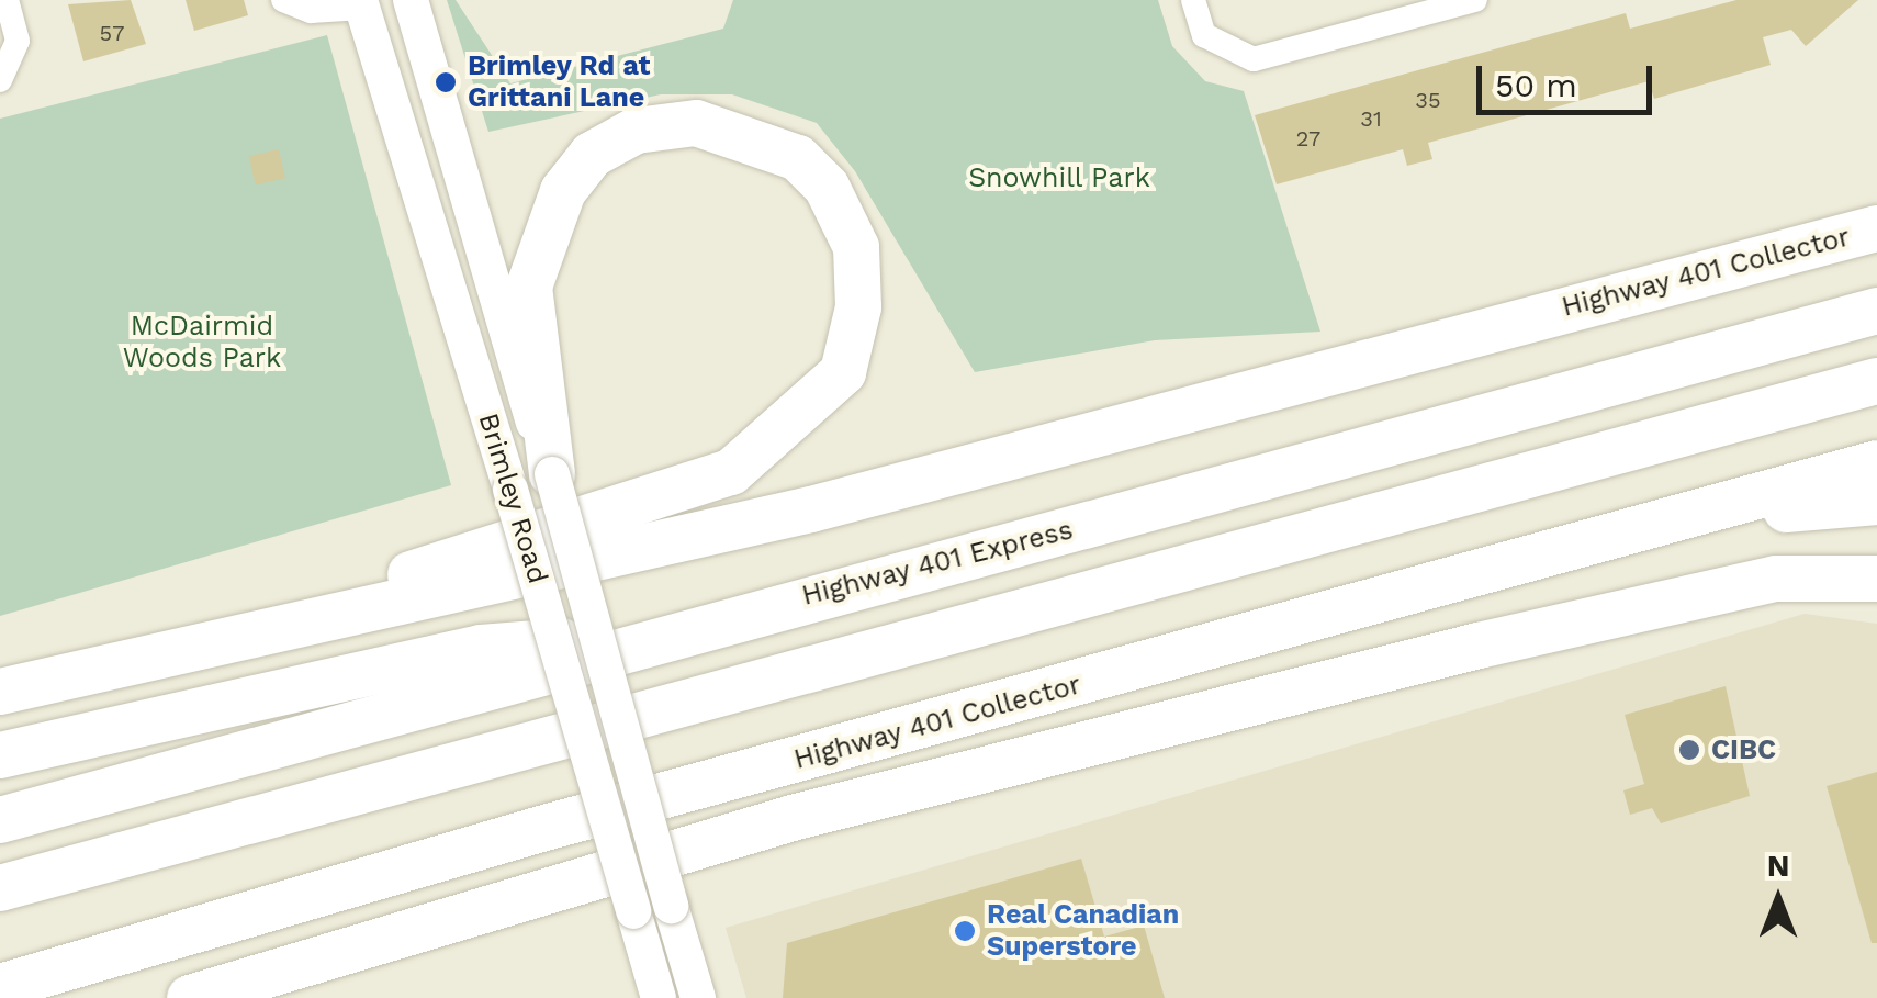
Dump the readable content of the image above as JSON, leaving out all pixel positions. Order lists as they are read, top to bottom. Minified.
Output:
{"streets":{"highway":["Highway 401 Collector","Highway 401 Express"],"main road":["Brimley Road"]},"parks":["Snowhill Park","McDairmid Woods Park"],"places":["Brimley Rd at Grittani Lane","CIBC","Real Canadian Superstore"],"house_numbers":["57","35","31","27"],"scale_bar":"50 m","north":"top"}
